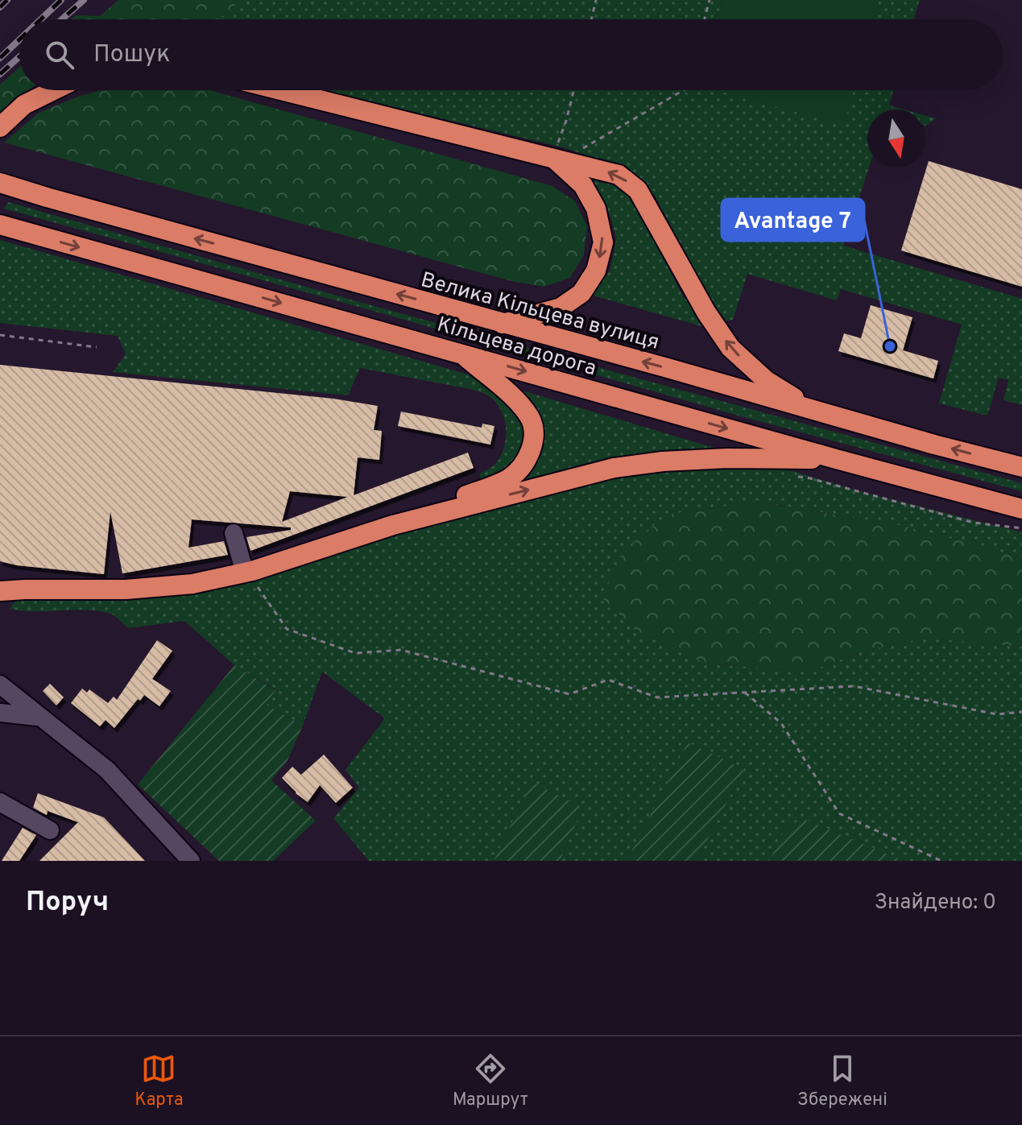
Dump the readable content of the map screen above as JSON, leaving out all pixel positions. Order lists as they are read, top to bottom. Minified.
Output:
{"streets":{"highway":["Велика Кільцева вулиця","Кільцева дорога"]},"places":["Avantage 7"],"north":"bottom","page":{"search":"Пошук","heading":["Поруч","Знайдено: 0"],"nav":["Карта","Маршрут","Збережені"]}}
